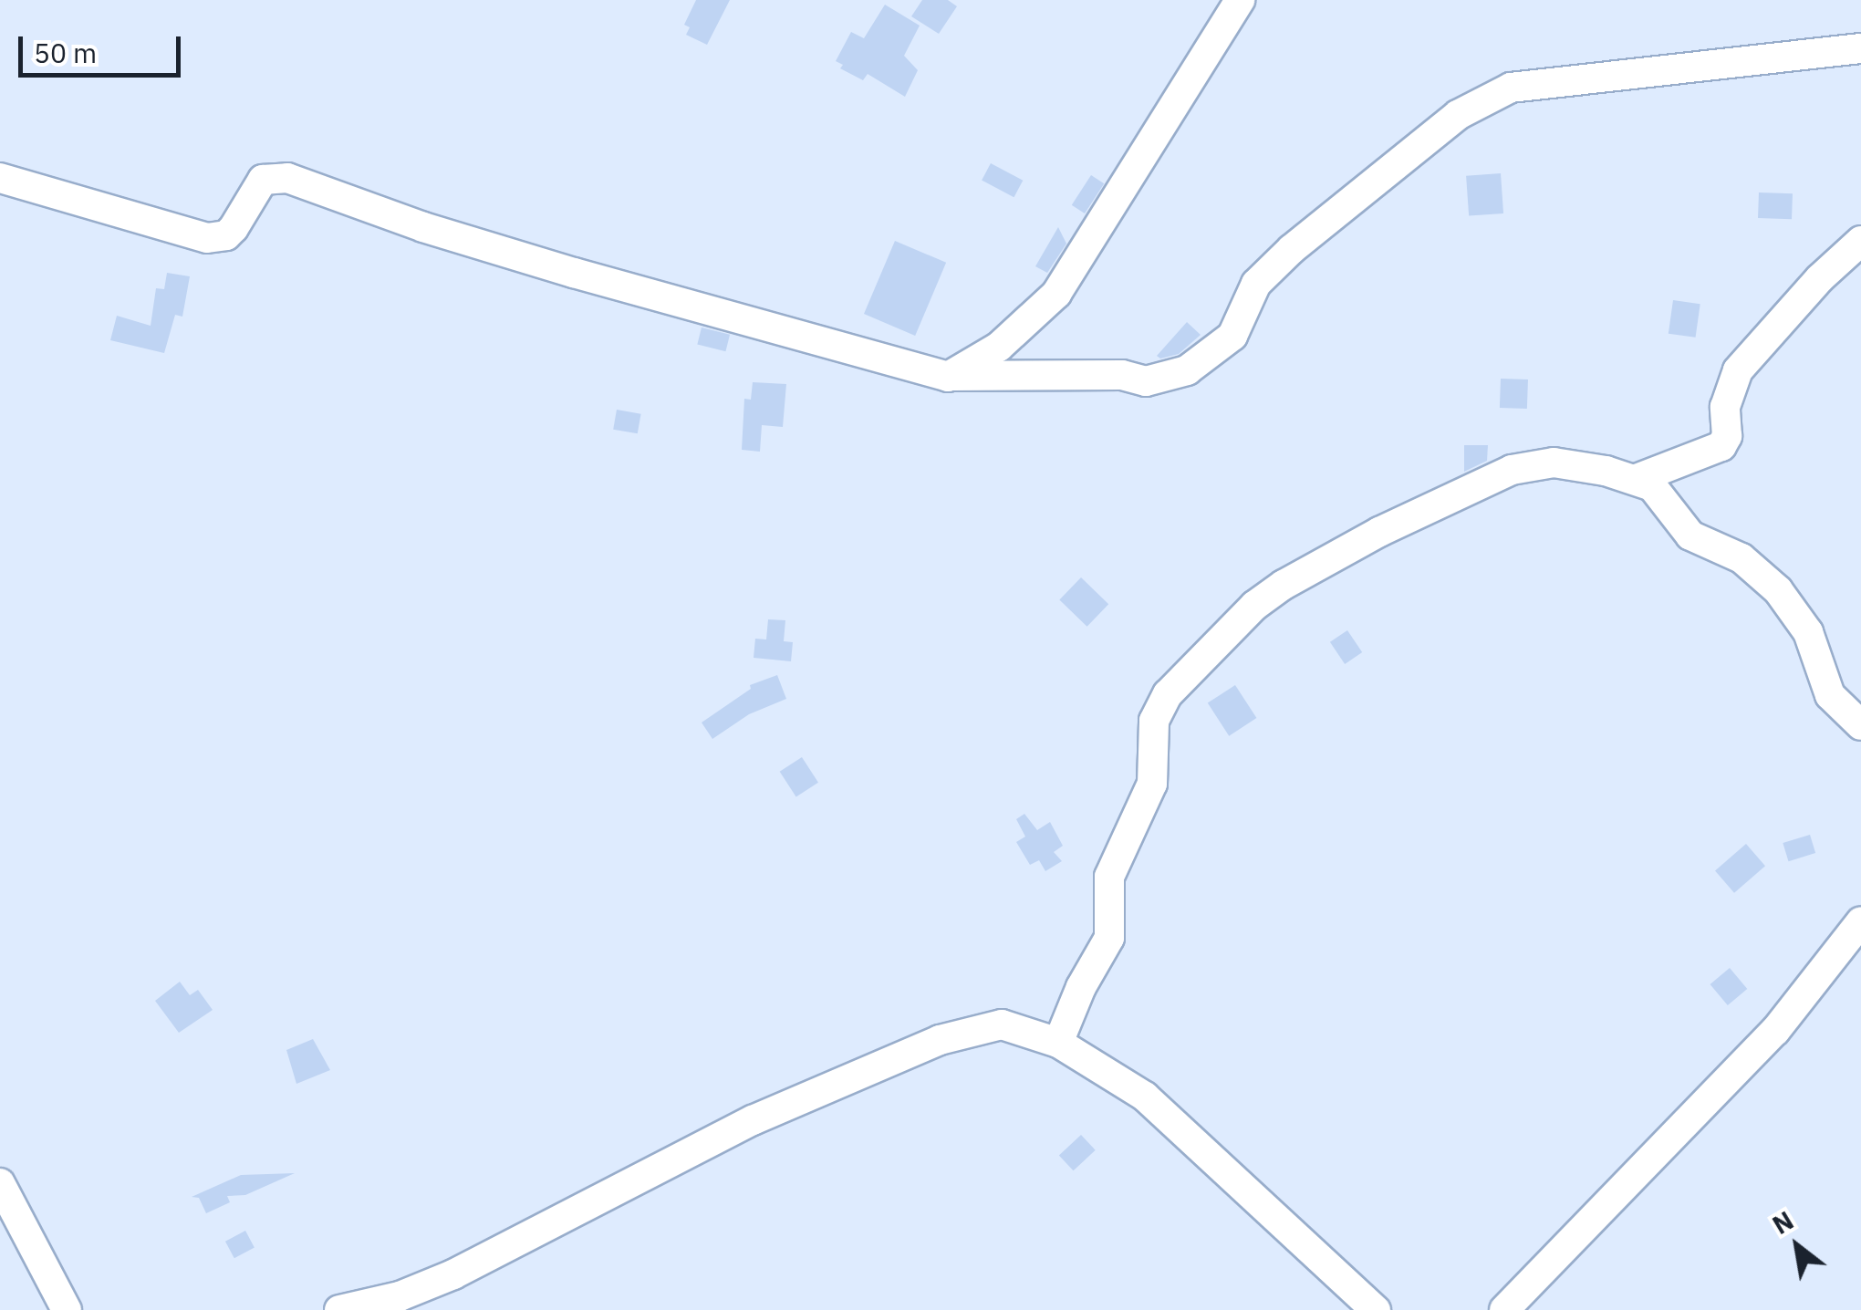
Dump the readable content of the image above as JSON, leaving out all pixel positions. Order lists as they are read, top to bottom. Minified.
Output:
{"scale_bar":"50 m","north":"top left"}
